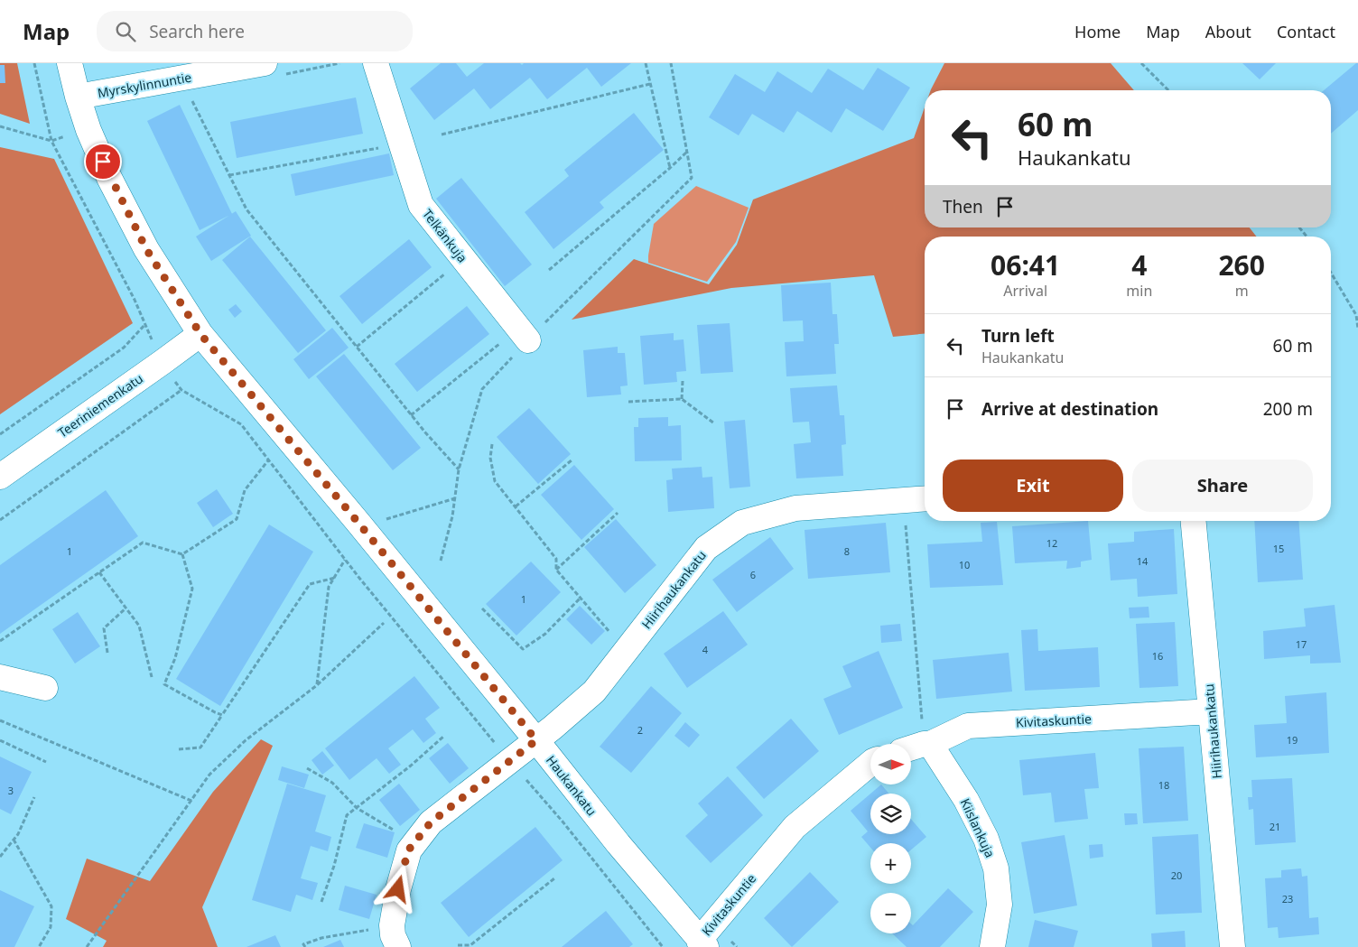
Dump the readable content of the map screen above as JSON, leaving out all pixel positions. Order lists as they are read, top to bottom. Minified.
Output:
{"streets":{"street":["Myrskylinnuntie","Telkänkuja","Teeriniemenkatu","Hiirihaukankatu","Kivitaskuntie","Haukankatu","Kiislankuja"]},"crossings":[["Myrskylinnuntie","Haukankatu"],["Teeriniemenkatu","Haukankatu"],["Hiirihaukankatu","Kivitaskuntie"],["Hiirihaukankatu","Haukankatu"],["Kivitaskuntie","Haukankatu"],["Kivitaskuntie","Kiislankuja"]],"house_numbers":["12","15","1","8","14","10","6","1","17","4","16","2","19","18","3","21","20","23"],"north":"right","page":{"header":"Map","search":"Search here","nav":["Home","Map","About","Contact"],"turn":["60 m","Haukankatu"],"then":"Then","eta":["06:41","Arrival","4","min","260","m"],"list":[{"name":"Turn left","note":"Haukankatu","value":"60 m"},{"name":"Arrive at destination","value":"200 m"}],"buttons":["Exit","Share"],"map_buttons":["+","−"]}}
